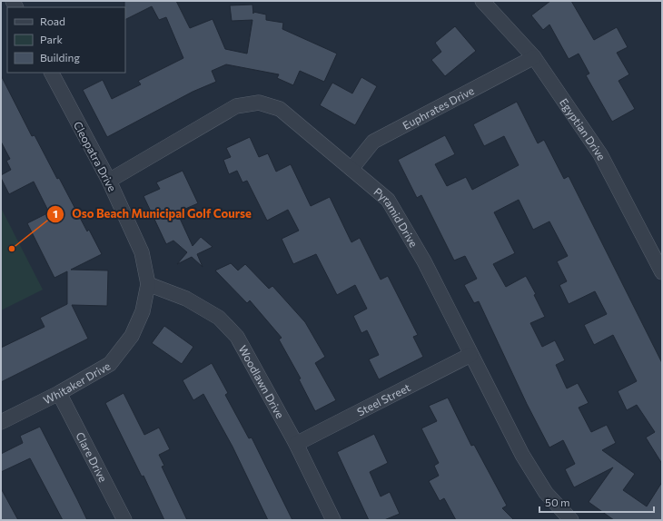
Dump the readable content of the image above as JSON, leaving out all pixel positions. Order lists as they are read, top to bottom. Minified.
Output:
{"streets":{"street":["Euphrates Drive","Egyptian Drive","Cleopatra Drive","Pyramid Drive","Woodlawn Drive","Whitaker Drive","Steel Street","Clare Drive"]},"crossings":[["Euphrates Drive","Egyptian Drive"],["Euphrates Drive","Pyramid Drive"],["Cleopatra Drive","Pyramid Drive"],["Cleopatra Drive","Woodlawn Drive"],["Cleopatra Drive","Whitaker Drive"],["Pyramid Drive","Steel Street"],["Woodlawn Drive","Whitaker Drive"],["Woodlawn Drive","Steel Street"],["Whitaker Drive","Clare Drive"]],"places":["Oso Beach Municipal Golf Course"],"legend":["Road","Park","Building"],"scale_bar":"50 m"}
